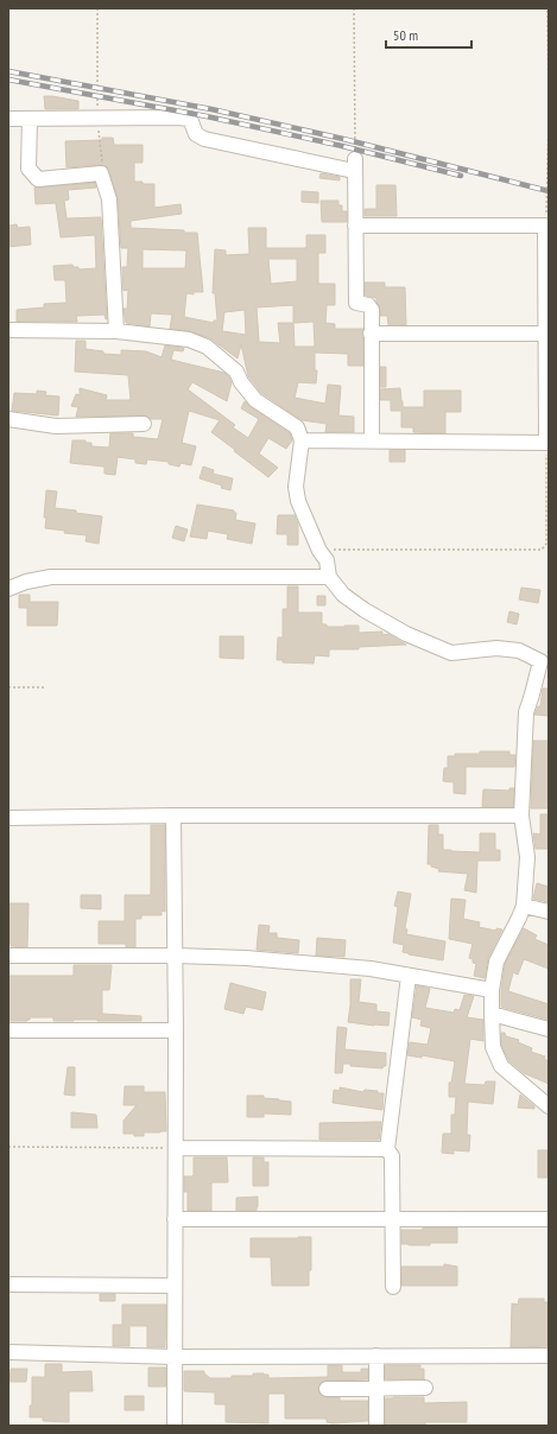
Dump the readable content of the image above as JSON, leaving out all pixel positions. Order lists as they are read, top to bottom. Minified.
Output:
{"scale_bar":"50 m"}
